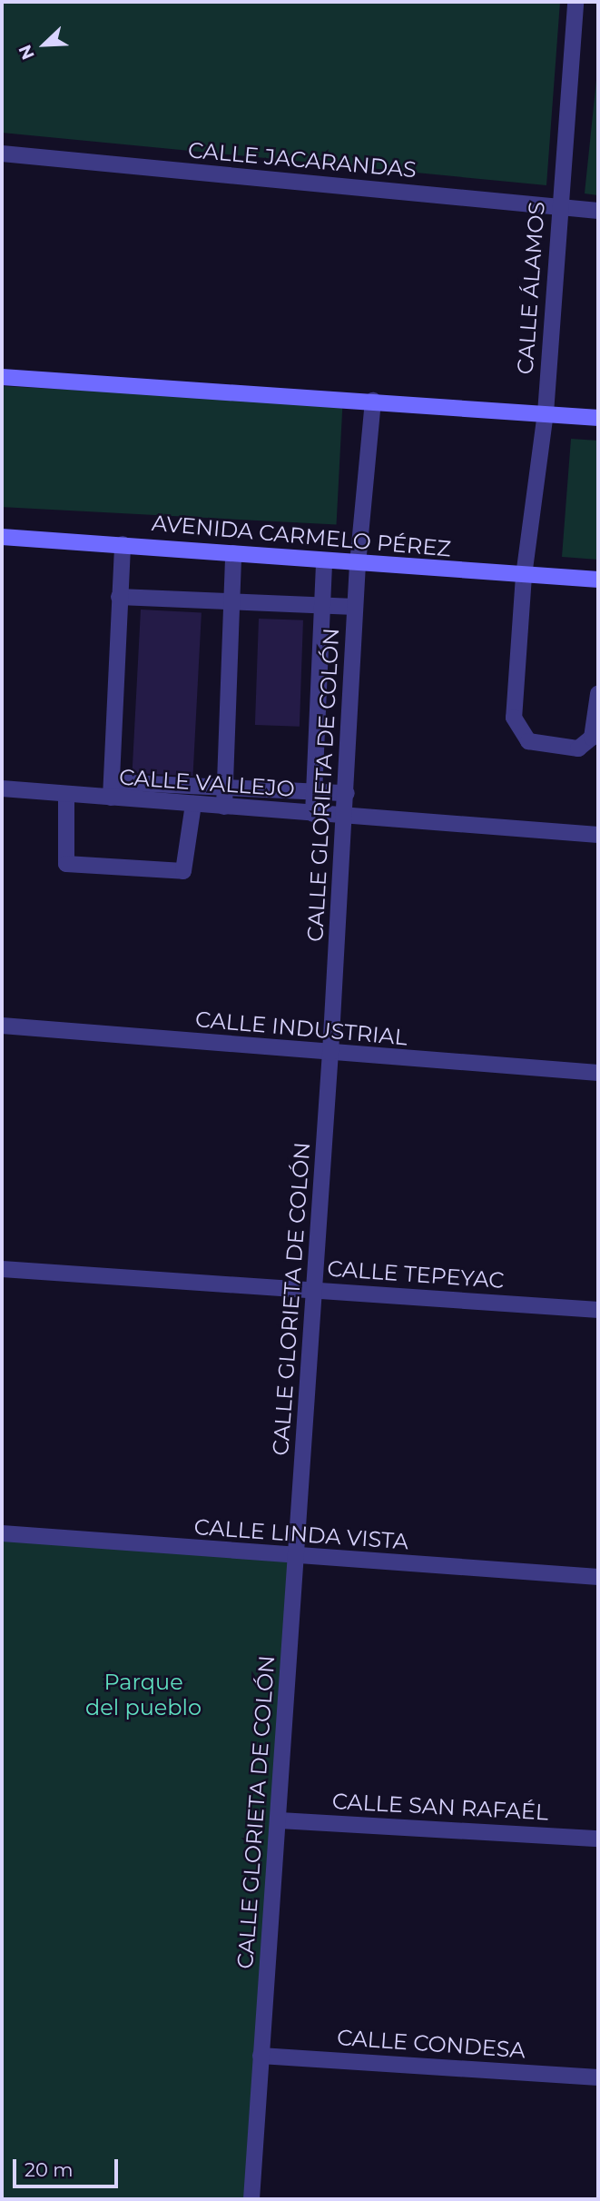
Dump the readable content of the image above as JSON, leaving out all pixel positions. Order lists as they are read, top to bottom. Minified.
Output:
{"streets":{"main road":["AVENIDA CARMELO PÉREZ"],"street":["CALLE JACARANDAS","CALLE ÁLAMOS","CALLE VALLEJO","CALLE GLORIETA DE COLÓN","CALLE INDUSTRIAL","CALLE TEPEYAC","CALLE LINDA VISTA","CALLE SAN RAFAÉL","CALLE CONDESA"]},"crossings":[["CALLE JACARANDAS","CALLE ÁLAMOS"],["CALLE ÁLAMOS","AVENIDA CARMELO PÉREZ"],["AVENIDA CARMELO PÉREZ","CALLE GLORIETA DE COLÓN"],["CALLE VALLEJO","CALLE GLORIETA DE COLÓN"],["CALLE GLORIETA DE COLÓN","CALLE INDUSTRIAL"],["CALLE GLORIETA DE COLÓN","CALLE TEPEYAC"],["CALLE GLORIETA DE COLÓN","CALLE LINDA VISTA"],["CALLE GLORIETA DE COLÓN","CALLE SAN RAFAÉL"],["CALLE GLORIETA DE COLÓN","CALLE CONDESA"]],"parks":["Parque del pueblo"],"scale_bar":"20 m","north":"bottom left"}
